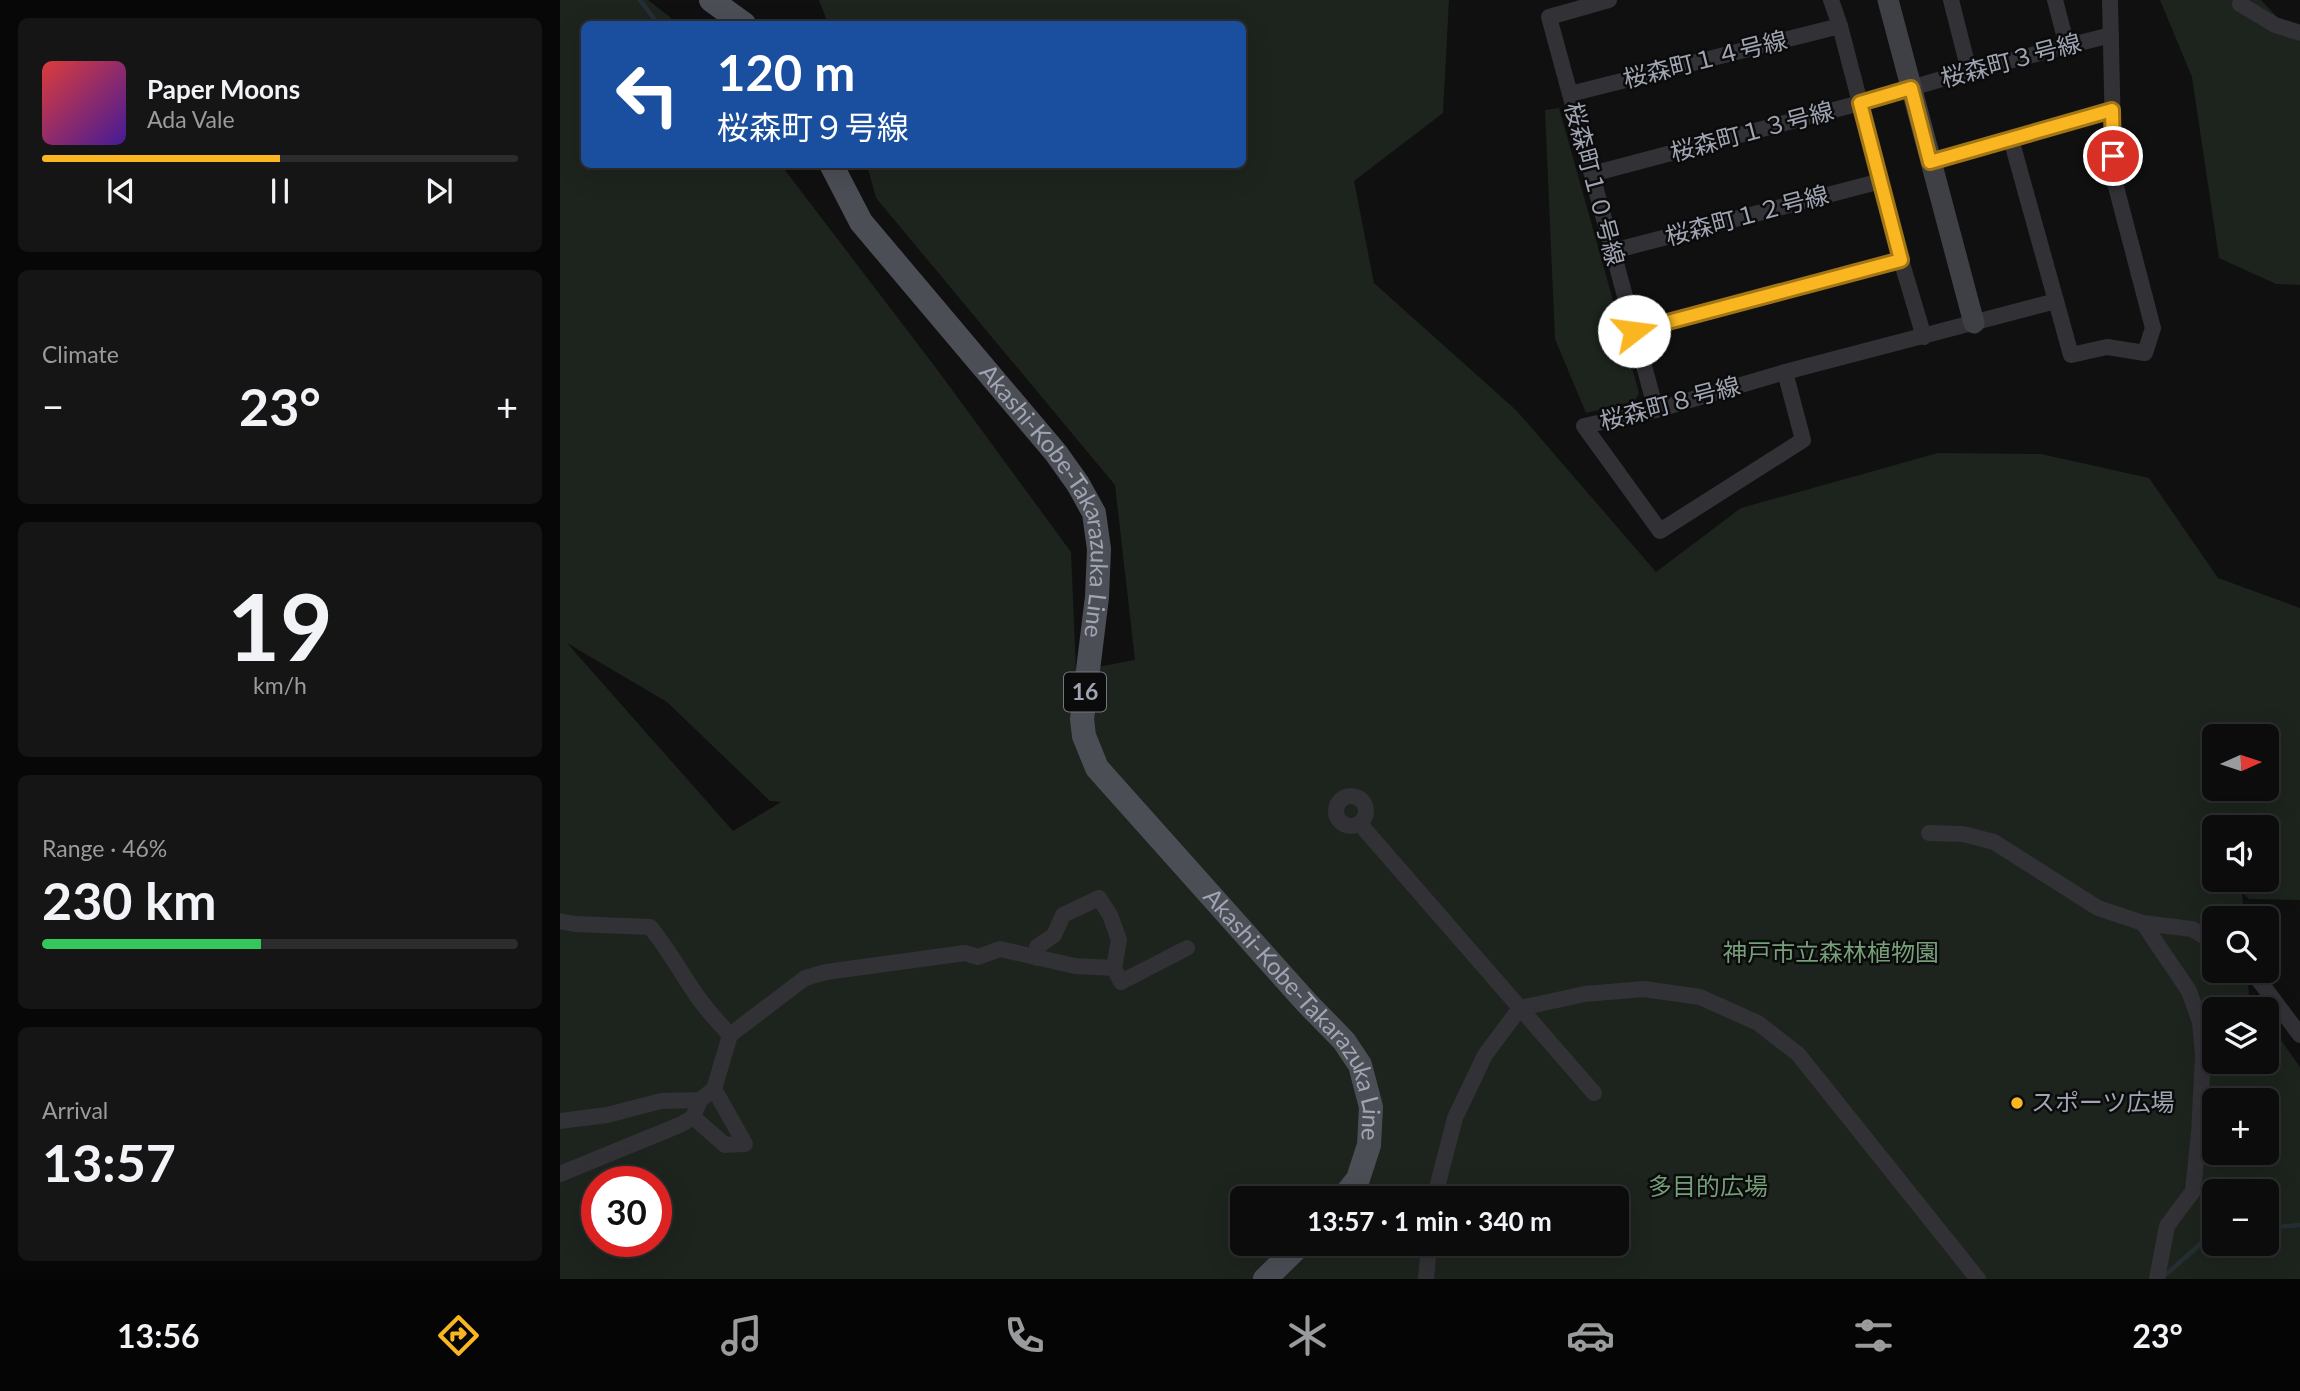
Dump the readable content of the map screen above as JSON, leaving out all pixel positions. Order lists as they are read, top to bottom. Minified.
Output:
{"streets":{"main road":["Akashi-Kobe-Takarazuka Line","16"],"street":["桜森町１４号線","桜森町３号線","桜森町１３号線","桜森町１０号線","桜森町１２号線","桜森町８号線"]},"crossings":[["桜森町１４号線","桜森町１０号線"],["桜森町３号線","桜森町１３号線"],["桜森町１３号線","桜森町１０号線"],["桜森町１０号線","桜森町１２号線"],["桜森町１０号線","桜森町８号線"]],"parks":["神戸市立森林植物園","多目的広場"],"places":["スポーツ広場"],"north":"right","page":{"turn":["120 m","桜森町９号線"],"song":["Paper Moons","Ada Vale"],"tile":["Climate",["19","km/h"],["Range · 46%","230 km"],["Arrival","13:57"]],"heat":["−","23°","+"],"map_buttons":["+","−"],"limit":"30","trip":"13:57 · 1 min · 340 m","tabs":["13:56","23°"]}}
